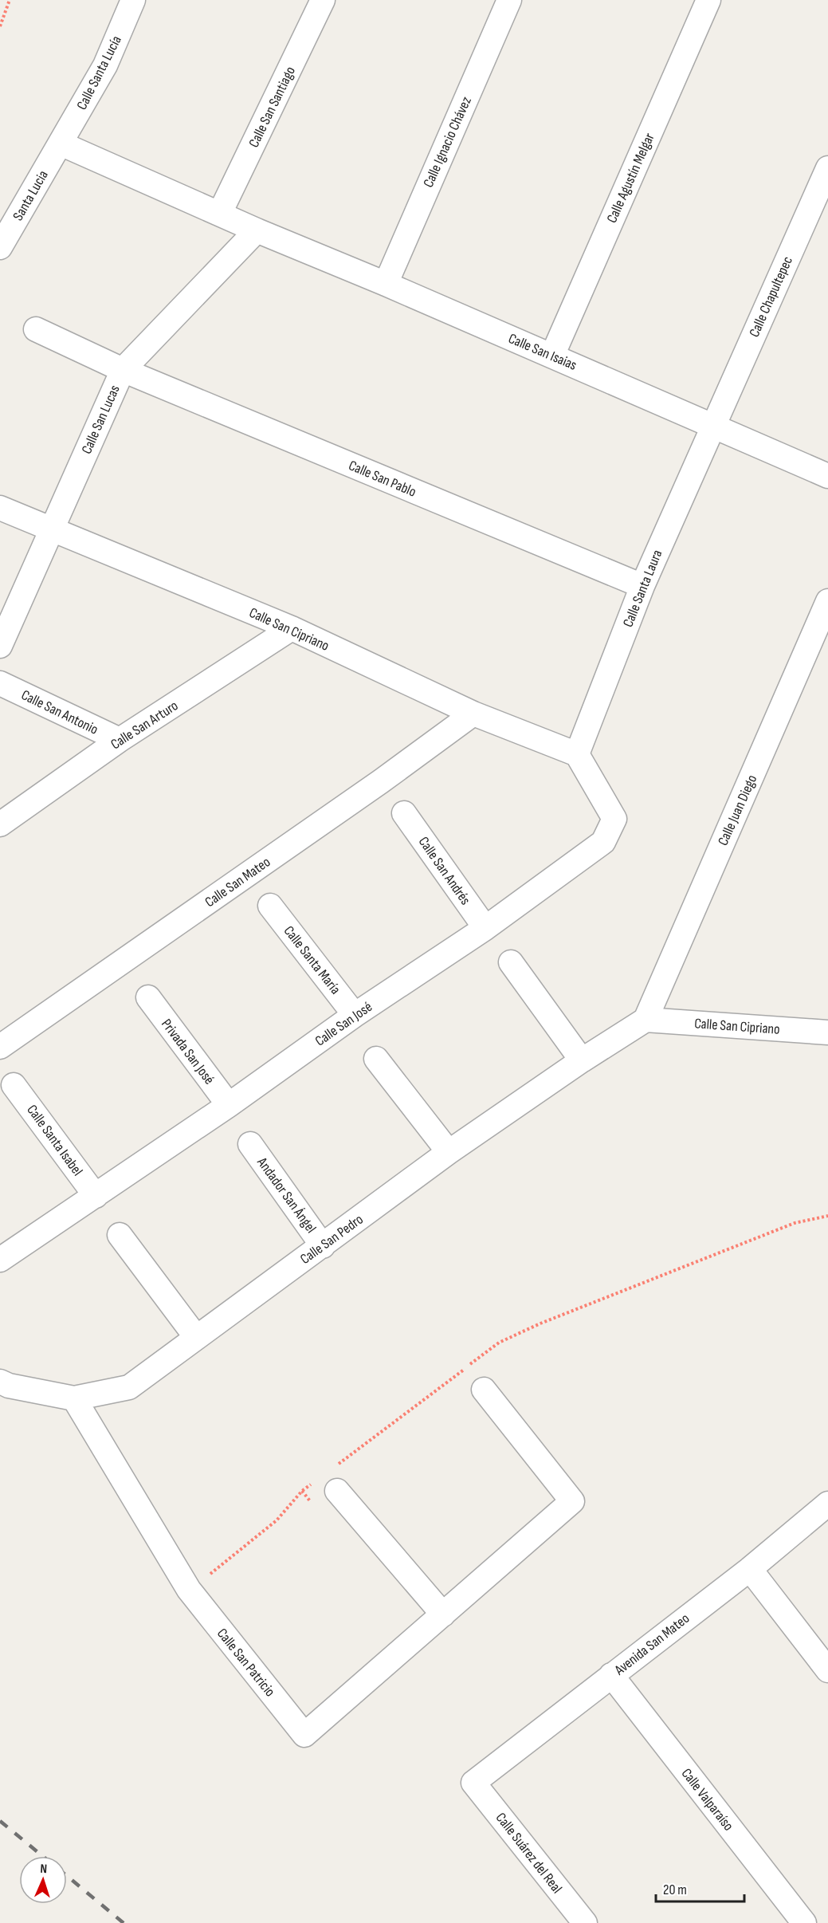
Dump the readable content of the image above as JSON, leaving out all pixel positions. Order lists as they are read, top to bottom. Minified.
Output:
{"streets":{"street":["Calle Santa Lucía","Calle San Santiago","Calle Ignacio Chávez","Calle Agustín Melgar","Santa Lucia","Calle Chapultepec","Calle San Isaias","Calle San Lucas","Calle San Pablo","Calle Santa Laura","Calle San Cipriano","Calle San Antonio","Calle San Arturo","Calle Juan Diego","Calle San Andrés","Calle San Mateo","Calle Santa María","Calle San José","Privada San José","Calle Santa Isabel","Andador San Ángel","Calle San Pedro","Avenida San Mateo","Calle San Patricio","Calle Valparaíso","Calle Suárez del Real"]},"crossings":[["Calle Santa Lucía","Santa Lucia"],["Calle Santa Lucía","Calle San Isaias"],["Calle San Santiago","Calle San Isaias"],["Calle Ignacio Chávez","Calle San Isaias"],["Calle Agustín Melgar","Calle San Isaias"],["Santa Lucia","Calle San Isaias"],["Calle Chapultepec","Calle San Isaias"],["Calle Chapultepec","Calle Santa Laura"],["Calle San Isaias","Calle San Lucas"],["Calle San Isaias","Calle Santa Laura"],["Calle San Lucas","Calle San Pablo"],["Calle San Lucas","Calle San Cipriano"],["Calle San Pablo","Calle Santa Laura"],["Calle Santa Laura","Calle San Cipriano"],["Calle Santa Laura","Calle San José"],["Calle San Cipriano","Calle San Arturo"],["Calle San Cipriano","Calle Juan Diego"],["Calle San Cipriano","Calle San Mateo"],["Calle San Cipriano","Calle San José"],["Calle San Cipriano","Calle San Pedro"],["Calle San Antonio","Calle San Arturo"],["Calle Juan Diego","Calle San Pedro"],["Calle San Andrés","Calle San José"],["Calle Santa María","Calle San José"],["Calle San José","Privada San José"],["Calle San José","Calle Santa Isabel"],["Andador San Ángel","Calle San Pedro"],["Calle San Pedro","Calle San Patricio"],["Avenida San Mateo","Calle Valparaíso"],["Avenida San Mateo","Calle Suárez del Real"]],"scale_bar":"20 m","north":"top"}
